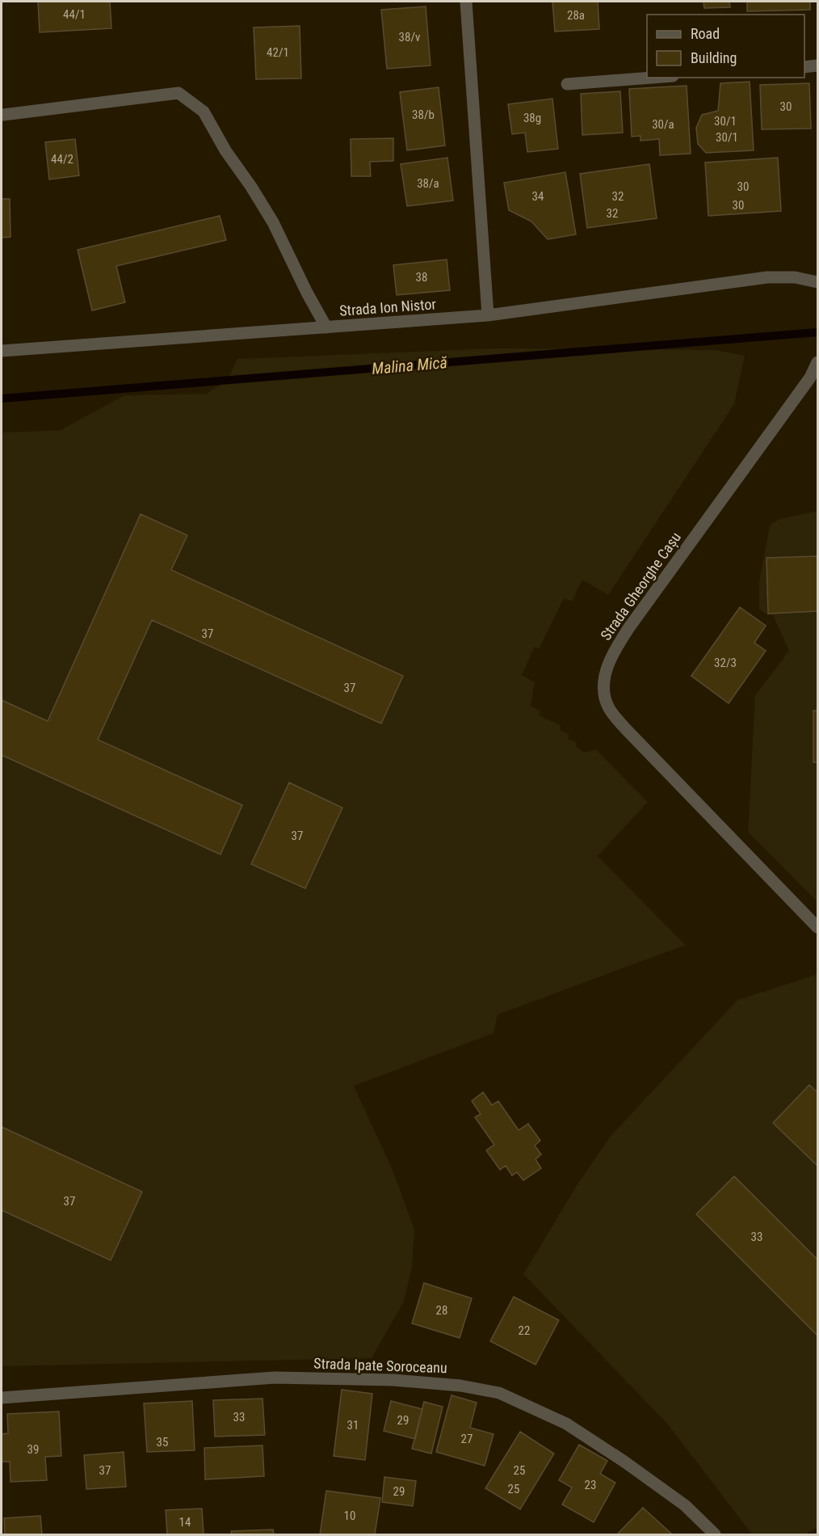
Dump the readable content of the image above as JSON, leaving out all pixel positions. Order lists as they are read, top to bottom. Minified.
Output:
{"streets":{"street":["Strada Ion Nistor","Strada Gheorghe Cașu","Strada Ipate Soroceanu"]},"water":["Malina Mică"],"house_numbers":["44/1","28a","38/v","42/1","30","38/b","38g","30/1","30/a","30/1","44/2","38/a","30","34","32","30","32","38","37","32/3","37","37","37","33","28","22","33","29","31","27","35","39","37","25","23","25","29","10","14"],"legend":["Road","Building"]}
